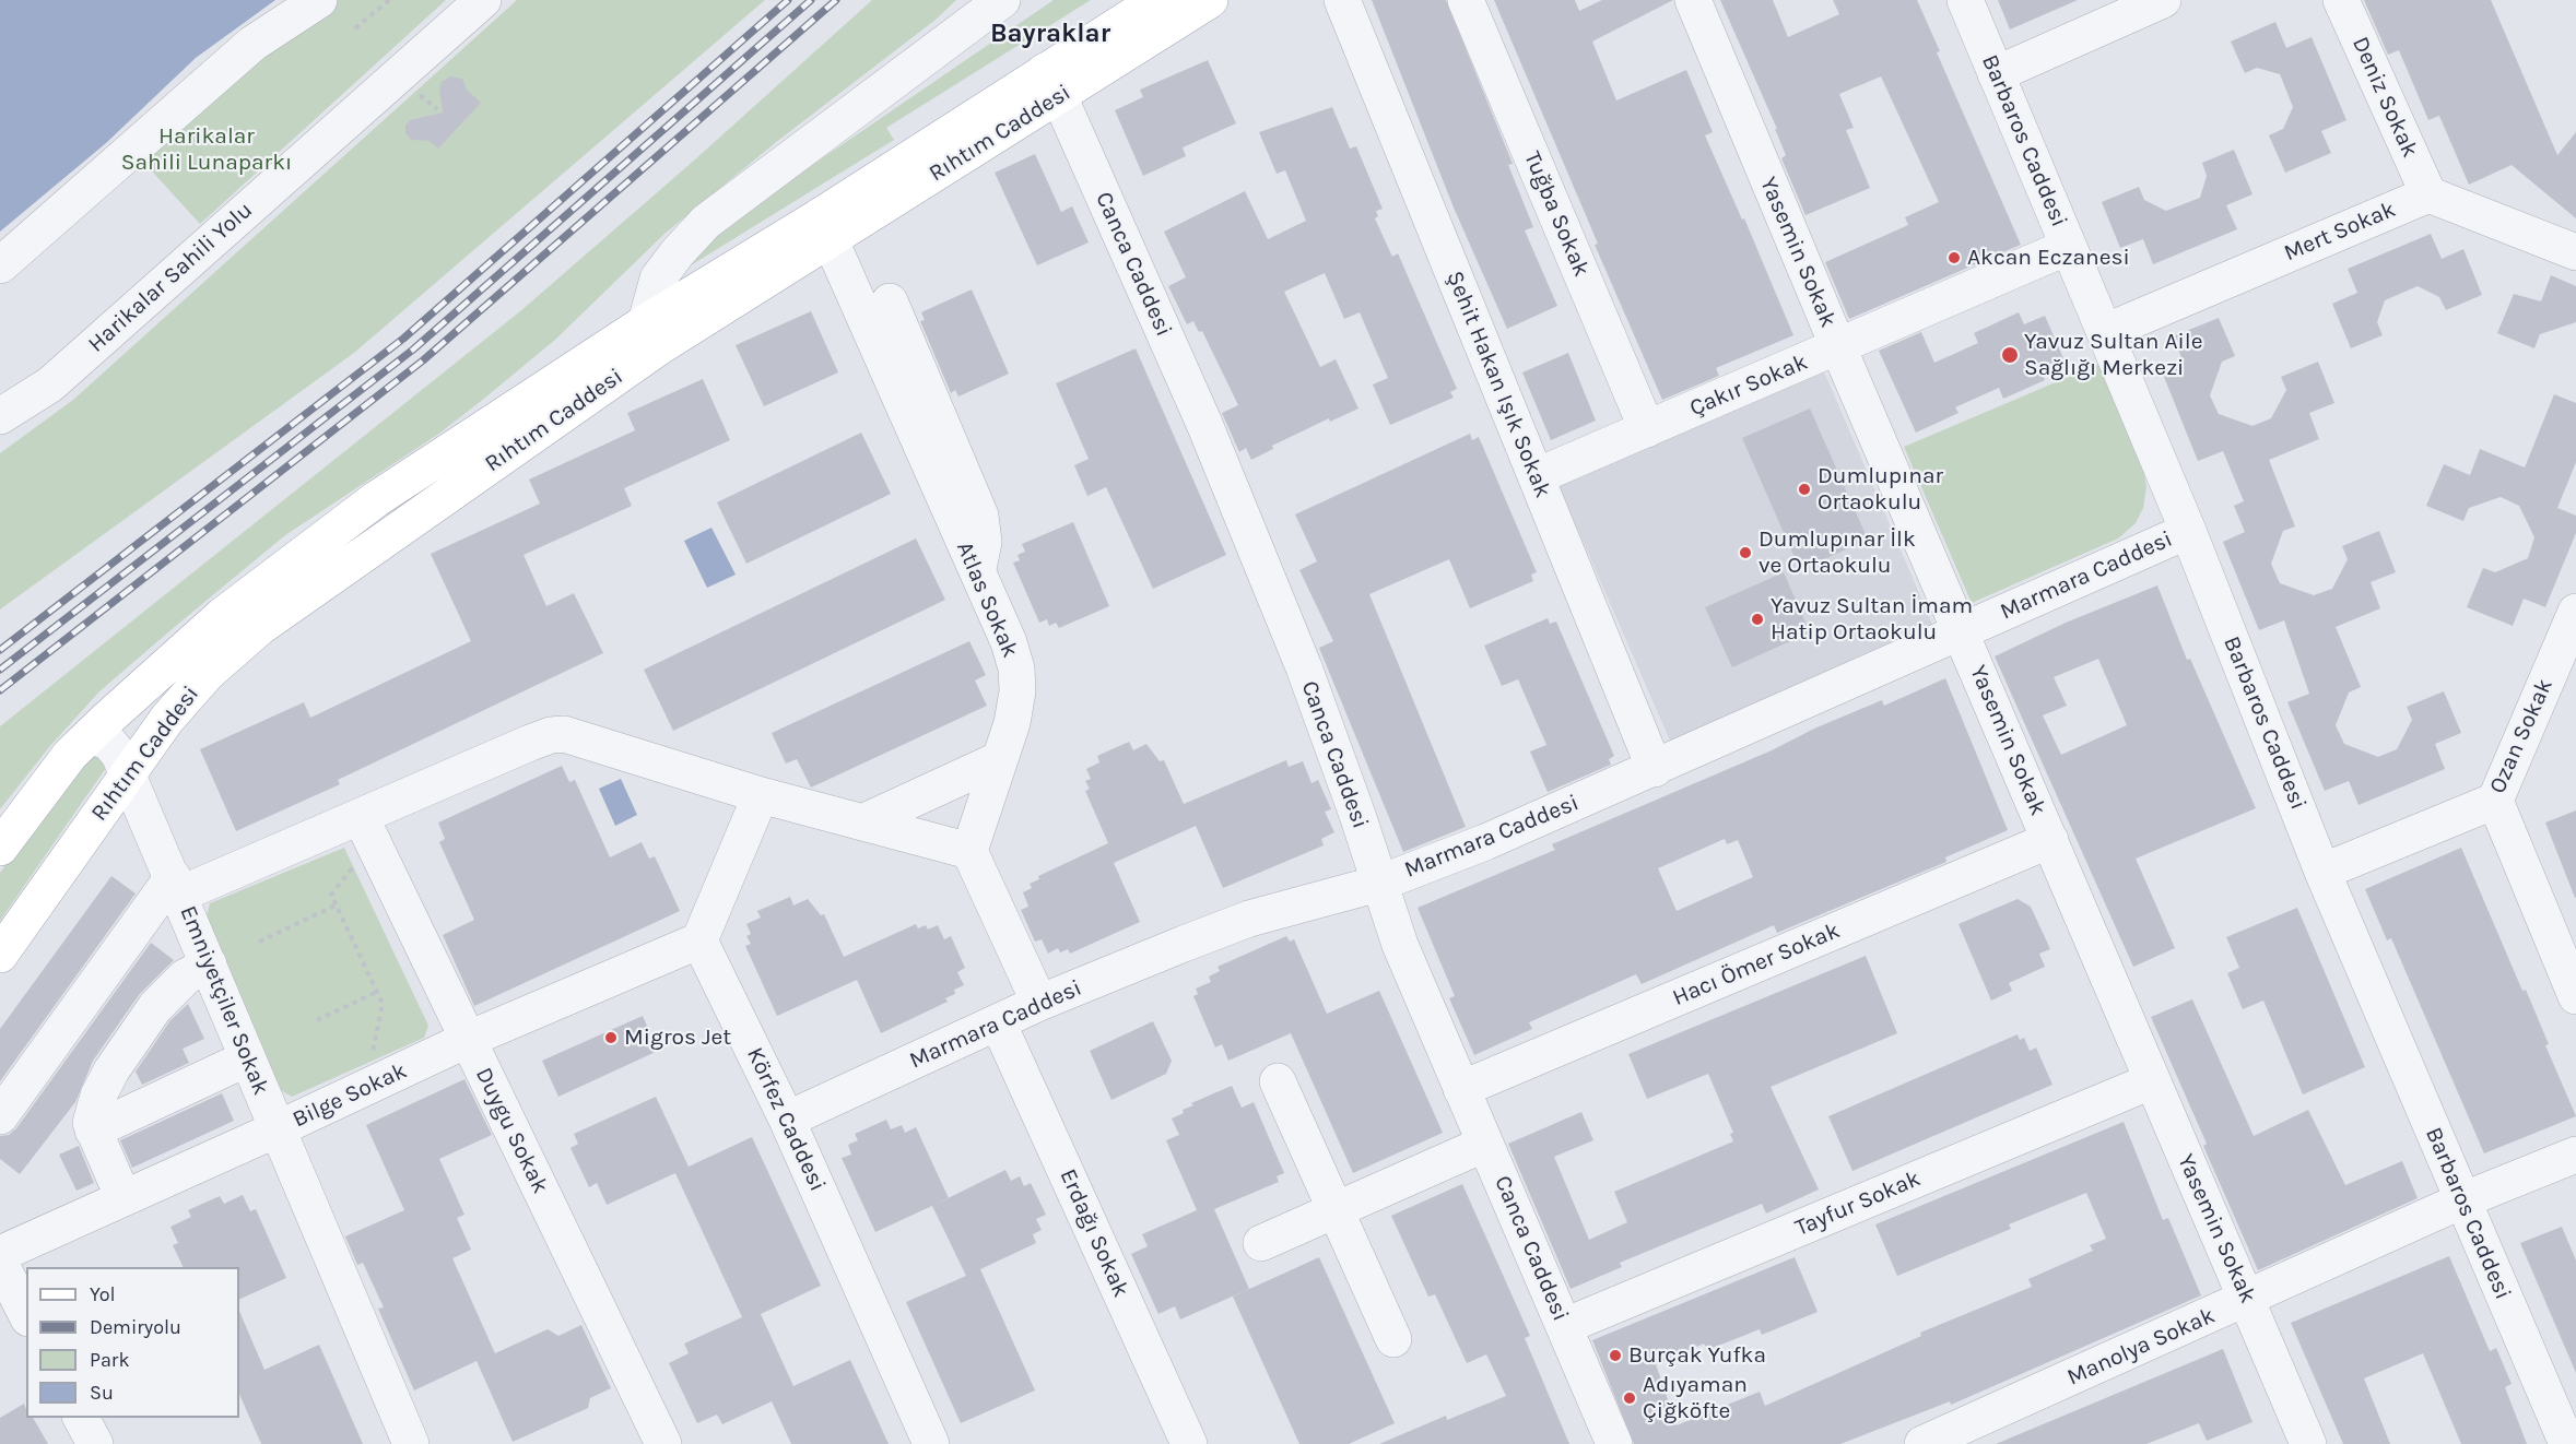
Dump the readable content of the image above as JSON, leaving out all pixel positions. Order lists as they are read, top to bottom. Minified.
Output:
{"streets":{"main road":["Rıhtım Caddesi"],"street":["Deniz Sokak","Barbaros Caddesi","Tuğba Sokak","Mert Sokak","Yasemin Sokak","Canca Caddesi","Harikalar Sahili Yolu","Şehit Hakan Işık Sokak","Çakır Sokak","Marmara Caddesi","Atlas Sokak","Ozan Sokak","Hacı Ömer Sokak","Emniyetçiler Sokak","Bilge Sokak","Körfez Caddesi","Duygu Sokak","Tayfur Sokak","Erdağı Sokak","Manolya Sokak"]},"crossings":[["Deniz Sokak","Mert Sokak"],["Rıhtım Caddesi","Canca Caddesi"],["Rıhtım Caddesi","Atlas Sokak"],["Rıhtım Caddesi","Emniyetçiler Sokak"],["Barbaros Caddesi","Mert Sokak"],["Barbaros Caddesi","Çakır Sokak"],["Barbaros Caddesi","Marmara Caddesi"],["Barbaros Caddesi","Ozan Sokak"],["Barbaros Caddesi","Manolya Sokak"],["Tuğba Sokak","Çakır Sokak"],["Yasemin Sokak","Çakır Sokak"],["Yasemin Sokak","Marmara Caddesi"],["Yasemin Sokak","Hacı Ömer Sokak"],["Yasemin Sokak","Tayfur Sokak"],["Yasemin Sokak","Manolya Sokak"],["Canca Caddesi","Marmara Caddesi"],["Canca Caddesi","Hacı Ömer Sokak"],["Canca Caddesi","Tayfur Sokak"],["Şehit Hakan Işık Sokak","Çakır Sokak"],["Şehit Hakan Işık Sokak","Marmara Caddesi"],["Marmara Caddesi","Körfez Caddesi"],["Marmara Caddesi","Erdağı Sokak"],["Emniyetçiler Sokak","Bilge Sokak"],["Bilge Sokak","Körfez Caddesi"],["Bilge Sokak","Duygu Sokak"]],"districts":["Bayraklar"],"parks":["Harikalar Sahili Lunaparkı"],"places":["Akcan Eczanesi","Yavuz Sultan Aile Sağlığı Merkezi","Dumlupınar Ortaokulu","Dumlupınar İlk ve Ortaokulu","Yavuz Sultan İmam Hatip Ortaokulu","Migros Jet","Burçak Yufka","Adıyaman Çiğköfte"],"legend":["Yol","Demiryolu","Park","Su"]}
